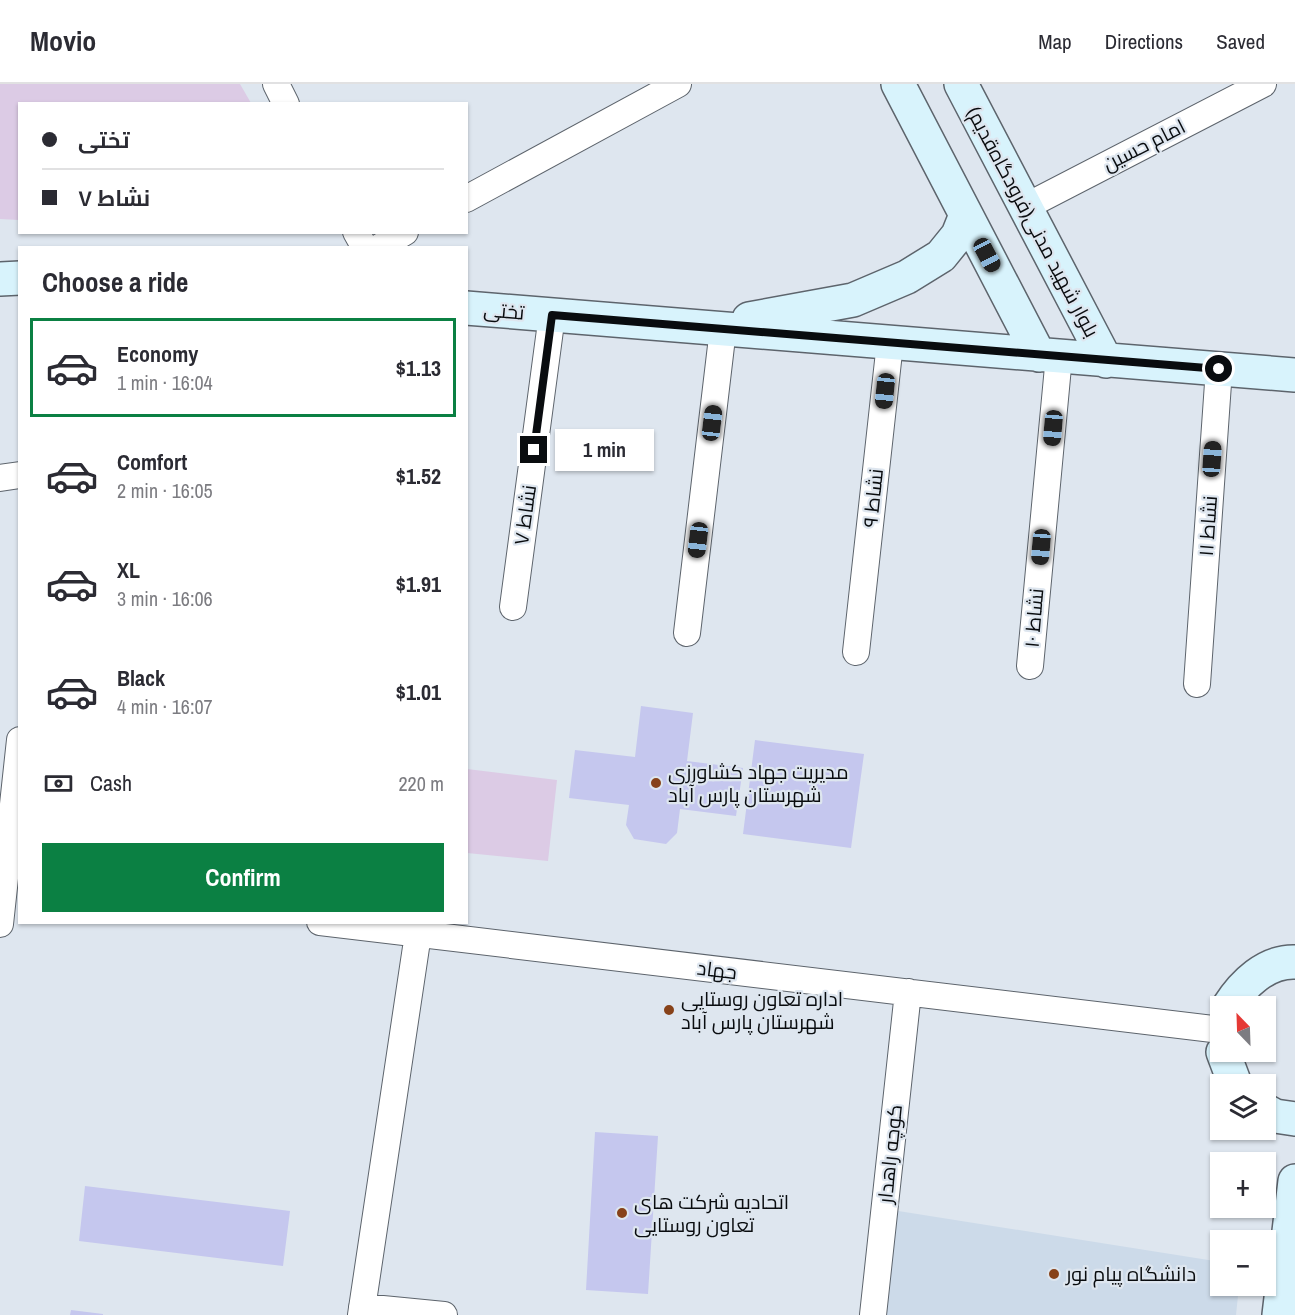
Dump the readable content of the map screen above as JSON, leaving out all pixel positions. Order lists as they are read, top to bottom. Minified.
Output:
{"streets":{"street":["امام حسین","بلوار شهید مدنی(فرودگاه‌قدیم)","تختی","نشاط ۹","نشاط ۷","نشاط ۱۱","نشاط ۱۰","جهاد","کوچه راهدار"]},"crossings":[["امام حسین","بلوار شهید مدنی(فرودگاه‌قدیم)"],["بلوار شهید مدنی(فرودگاه‌قدیم)","تختی"],["تختی","نشاط ۹"],["تختی","نشاط ۷"],["تختی","نشاط ۱۱"],["تختی","نشاط ۱۰"],["جهاد","کوچه راهدار"]],"places":["مدیریت جهاد کشاورزی شهرستان پارس آباد","اداره تعاون روستایی شهرستان پارس آباد","اتحادیه شرکت های تعاون روستایی","دانشگاه پیام نور"],"north":"top left","page":{"header":"Movio","nav":["Map","Directions","Saved"],"banner":["تختی","نشاط ۷"],"heading":"Choose a ride","list":[{"name":"Economy","note":"1 min · 16:04","value":"$1.13"},{"name":"Comfort","note":"2 min · 16:05","value":"$1.52"},{"name":"XL","note":"3 min · 16:06","value":"$1.91"},{"name":"Black","note":"4 min · 16:07","value":"$1.01"}],"bubble":"1 min","pay":["Cash","220 m"],"buttons":"Confirm","map_buttons":["+","−"]}}
